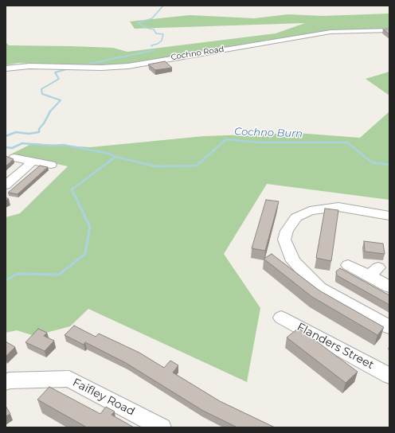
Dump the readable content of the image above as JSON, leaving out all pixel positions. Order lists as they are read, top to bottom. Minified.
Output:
{"streets":{"street":["Cochno Road","Flanders Street","Faifley Road"]},"water":["Cochno Burn"]}
